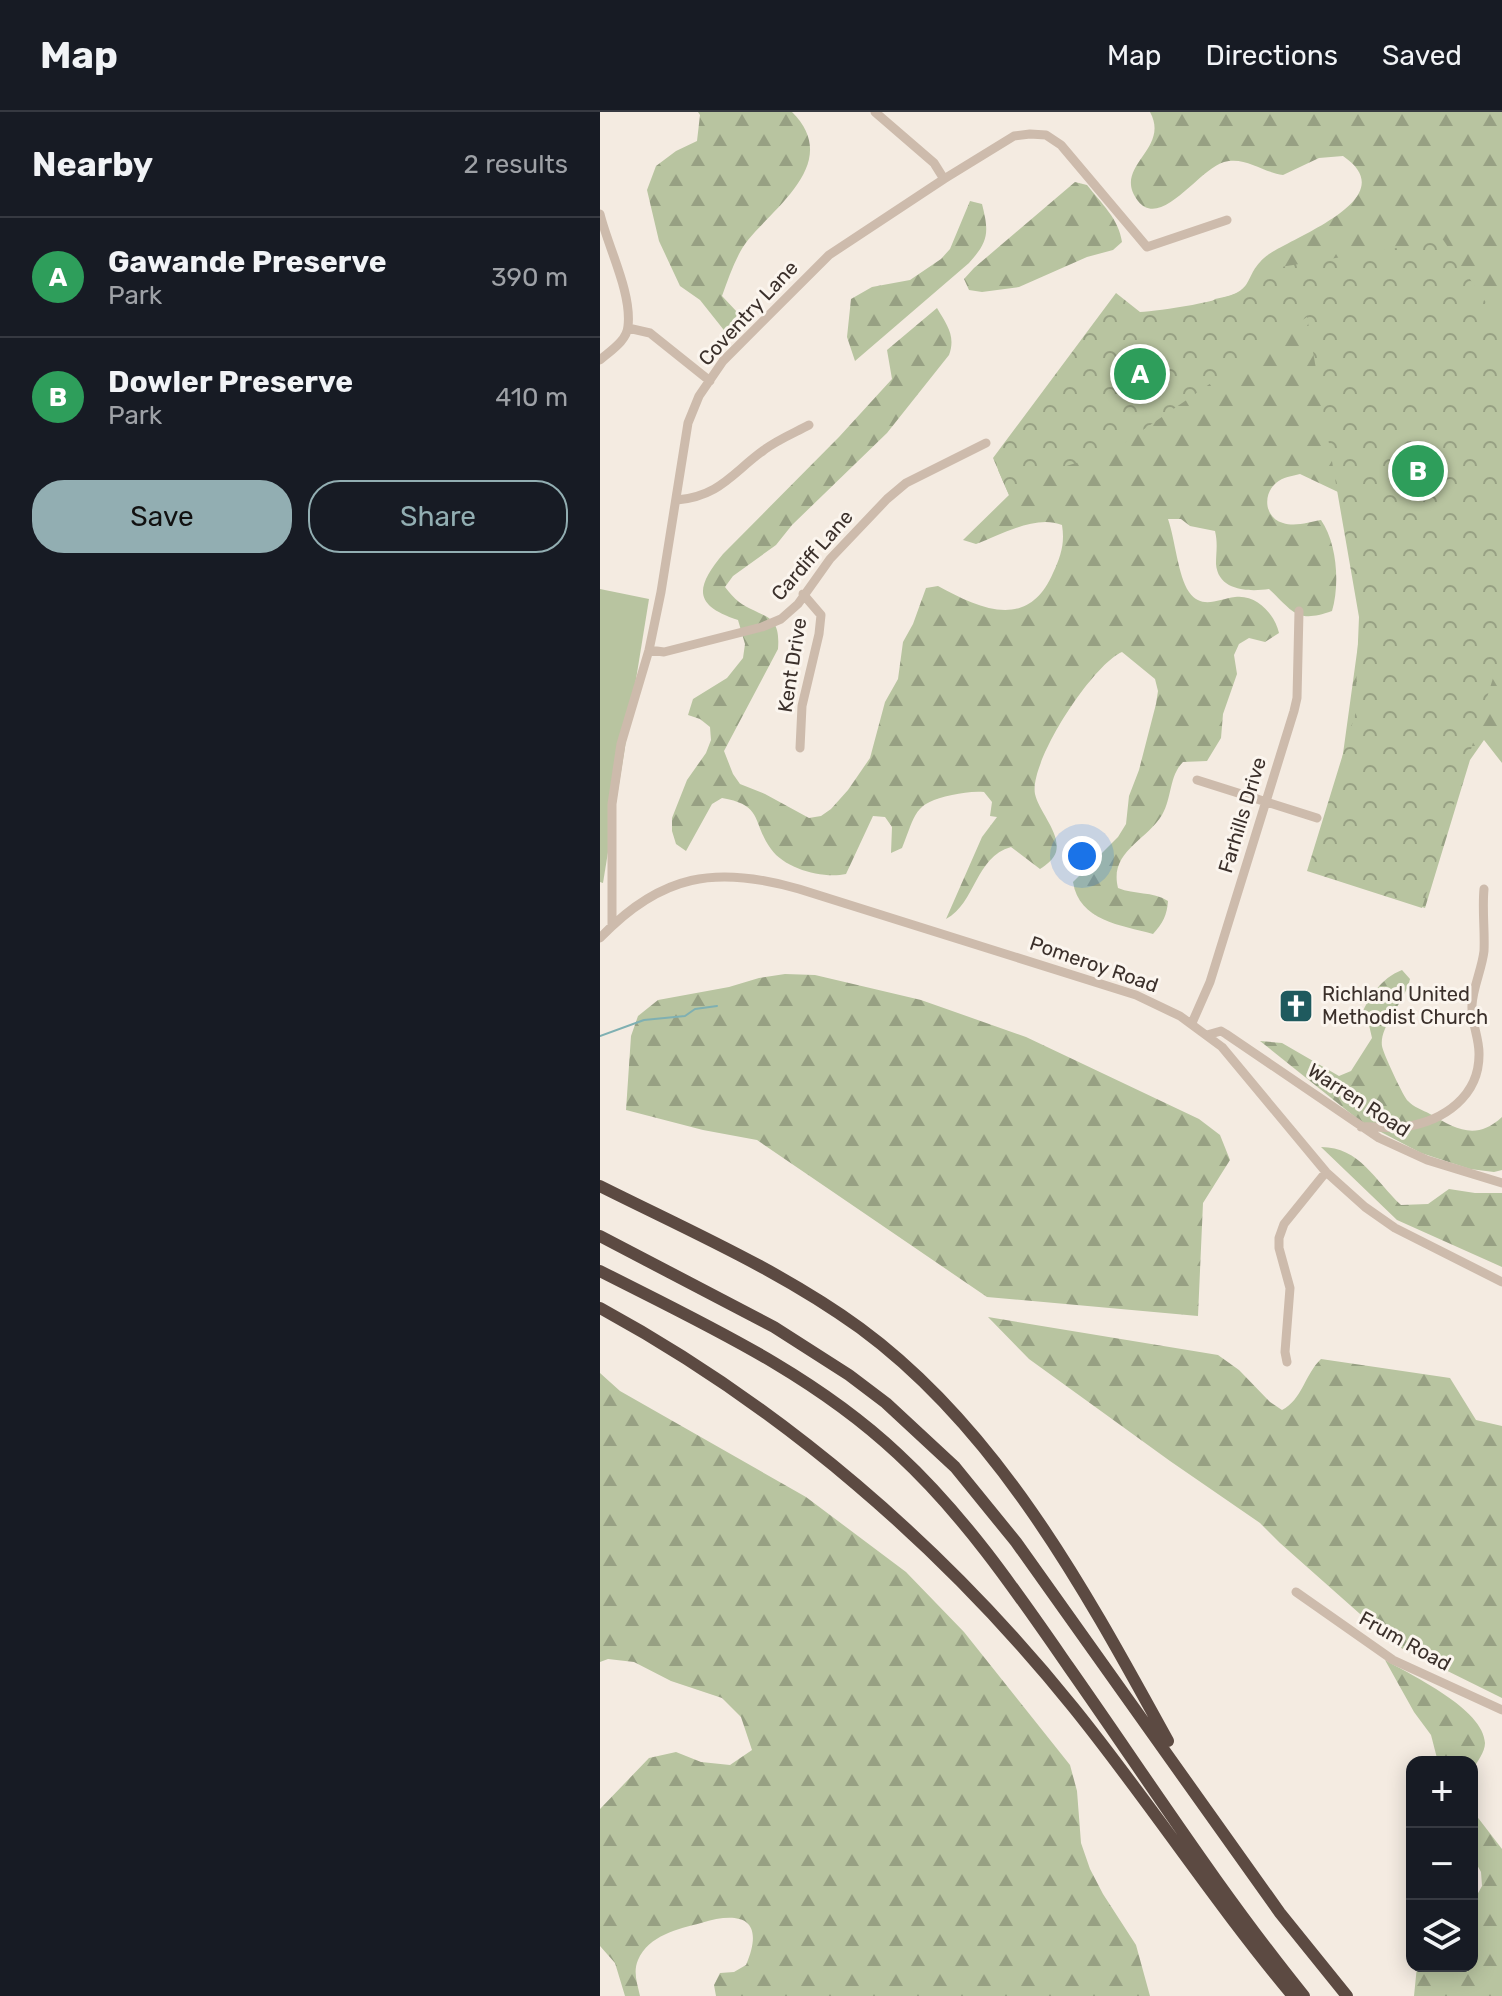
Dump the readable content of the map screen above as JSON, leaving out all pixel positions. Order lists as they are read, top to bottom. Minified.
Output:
{"streets":{"street":["Coventry Lane","Cardiff Lane","Kent Drive","Farhills Drive","Pomeroy Road","Warren Road","Frum Road"]},"crossings":[["Coventry Lane","Cardiff Lane"],["Coventry Lane","Pomeroy Road"],["Cardiff Lane","Kent Drive"],["Farhills Drive","Pomeroy Road"],["Pomeroy Road","Warren Road"]],"places":{"church":["Richland United Methodist Church"]},"page":{"header":"Map","nav":["Map","Directions","Saved"],"heading":["Nearby","2 results"],"list":[{"mark":"A","name":"Gawande Preserve","note":"Park","value":"390 m"},{"mark":"B","name":"Dowler Preserve","note":"Park","value":"410 m"}],"pins":["A","B"],"buttons":["Save","Share"],"map_buttons":["+","−"]}}
